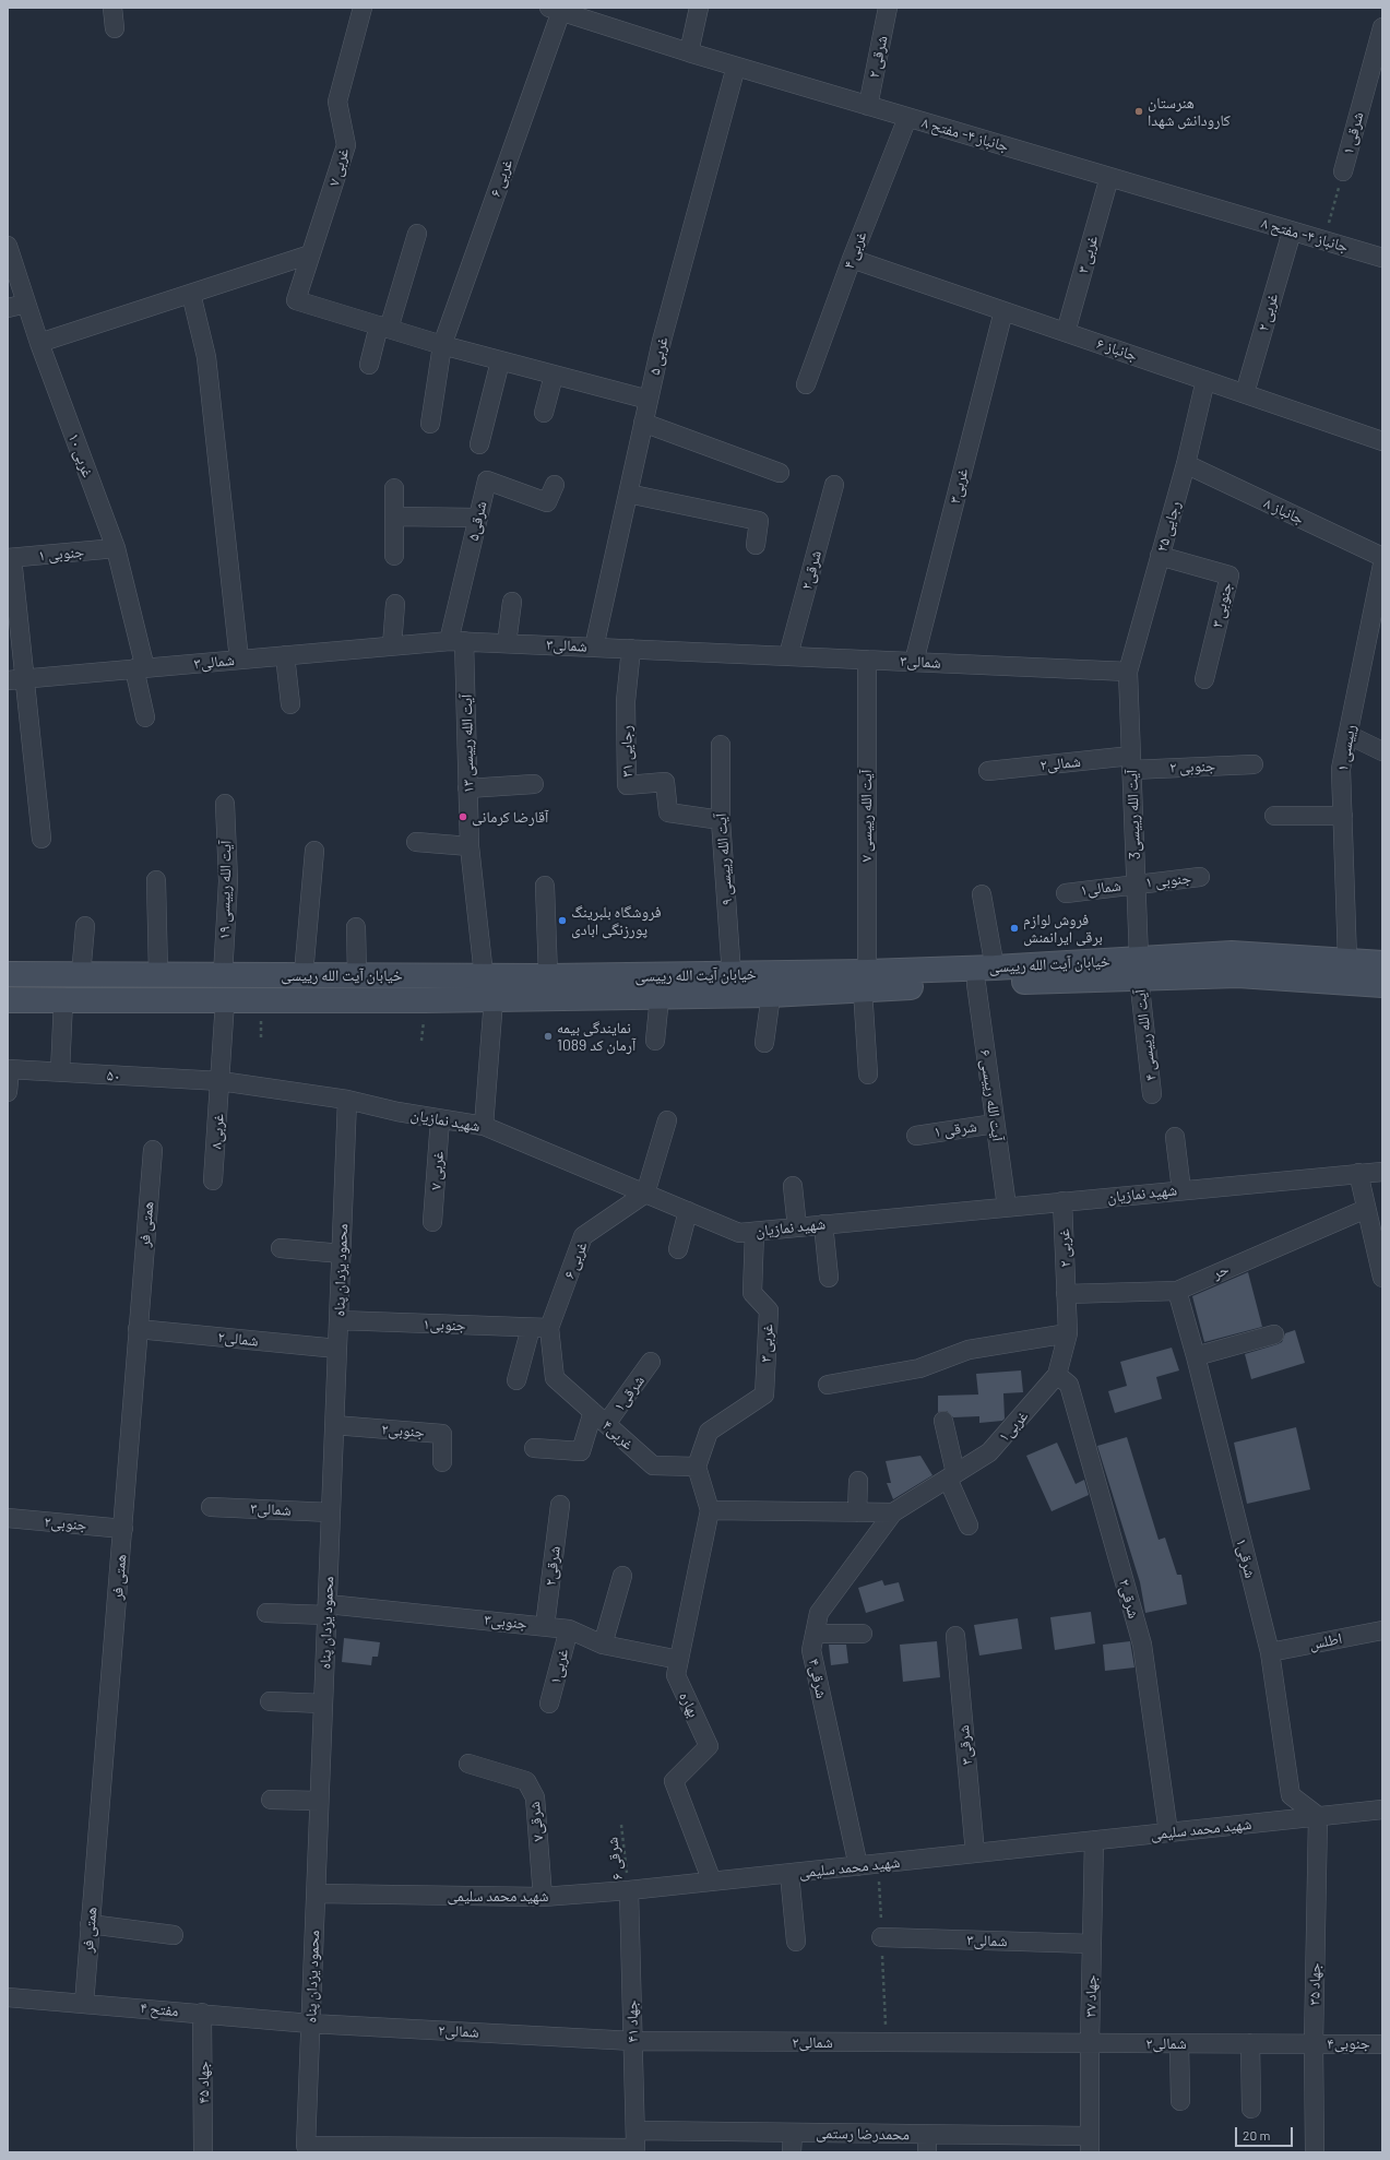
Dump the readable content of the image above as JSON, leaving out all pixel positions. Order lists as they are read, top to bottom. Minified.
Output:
{"streets":{"main road":["خیابان آیت الله رییسی"],"street":["شرقی ۲","شرقی ۱","جانباز ۴- مفتح ۸","غربی ۷","غربی ۶","غربی ۴","غربی ۳","غربی ۲","جانباز ۶","غربی ۵","غربی ۱۰","غربی۳","جانباز ۸","شرقی۵","رجایی ۲۵","جنوبی ۱","شرقی۲","جنوبی ۳","شمالی۳","آیت الله رییسی ۱۳","رییسی ۱","رجایی ۳۱","شمالی۲","جنوبی ۲","آیت الله رییسی3","آیت الله رییسی ۷","آیت الله رییسی ۹","شمالی۱","آیت الله رییسی ۱۹","آیت الله رییسی ۴","۵۰","آیت الله رییسی ۶","شهید نمازیان","غربی۸","همتی فر","محمود یزدان پناه","حر","جنوبی۱","شرقی۱","غربی۱","جنوبی۲","غربی۴","جنوبی۳","اطلس","شرقی۴","بهاره","شرقی۳","شرقی۷","شهید محمد سلیمی","جهاد ۳۵","جهاد ۳۷","مفتح ۴","جهاد ۴۱","جنوبی۴","جهاد ۴۵","محمدرضا رستمی"],"path":["شرقی ۶"]},"crossings":[["شرقی ۲","جانباز ۴- مفتح ۸"],["شرقی ۱","جانباز ۴- مفتح ۸"],["شرقی ۱","آیت الله رییسی ۶"],["جانباز ۴- مفتح ۸","غربی ۶"],["جانباز ۴- مفتح ۸","غربی ۴"],["جانباز ۴- مفتح ۸","غربی ۳"],["جانباز ۴- مفتح ۸","غربی ۲"],["جانباز ۴- مفتح ۸","غربی ۵"],["غربی ۷","شهید نمازیان"],["غربی ۶","شهید نمازیان"],["غربی ۶","جنوبی۱"],["غربی ۶","غربی۴"],["غربی ۴","جانباز ۶"],["غربی ۳","جانباز ۶"],["غربی ۳","شهید نمازیان"],["غربی ۳","غربی۴"],["غربی ۲","جانباز ۶"],["غربی ۲","شهید نمازیان"],["غربی ۲","حر"],["غربی ۲","غربی۱"],["جانباز ۶","غربی۳"],["جانباز ۶","رجایی ۲۵"],["غربی ۵","شمالی۳"],["غربی ۱۰","جنوبی ۱"],["غربی ۱۰","شمالی۳"],["غربی۳","شمالی۳"],["جانباز ۸","رجایی ۲۵"],["شرقی۵","شمالی۳"],["شرقی۵","آیت الله رییسی ۱۳"],["رجایی ۲۵","جنوبی ۳"],["رجایی ۲۵","شمالی۳"],["رجایی ۲۵","آیت الله رییسی3"],["جنوبی ۱","آیت الله رییسی3"],["جنوبی ۱","شمالی۱"],["شرقی۲","شمالی۳"],["شرقی۲","غربی۱"],["شرقی۲","جنوبی۳"],["شرقی۲","شهید محمد سلیمی"],["شمالی۳","آیت الله رییسی ۱۳"],["شمالی۳","رجایی ۳۱"],["شمالی۳","آیت الله رییسی3"],["شمالی۳","آیت الله رییسی ۷"],["شمالی۳","محمود یزدان پناه"],["شمالی۳","جهاد ۳۷"],["آیت الله رییسی ۱۳","خیابان آیت الله رییسی"],["رییسی ۱","خیابان آیت الله رییسی"],["رجایی ۳۱","آیت الله رییسی ۹"],["شمالی۲","جنوبی ۲"],["شمالی۲","آیت الله رییسی3"],["شمالی۲","همتی فر"],["شمالی۲","محمود یزدان پناه"],["شمالی۲","جهاد ۳۵"],["شمالی۲","جهاد ۳۷"],["شمالی۲","مفتح ۴"],["شمالی۲","جهاد ۴۱"],["شمالی۲","جنوبی۴"],["جنوبی ۲","آیت الله رییسی3"],["آیت الله رییسی3","شمالی۱"],["آیت الله رییسی3","خیابان آیت الله رییسی"],["آیت الله رییسی3","آیت الله رییسی ۴"],["آیت الله رییسی ۷","خیابان آیت الله رییسی"],["آیت الله رییسی ۹","خیابان آیت الله رییسی"],["آیت الله رییسی ۱۹","خیابان آیت الله رییسی"],["خیابان آیت الله رییسی","آیت الله رییسی ۴"],["خیابان آیت الله رییسی","آیت الله رییسی ۶"],["خیابان آیت الله رییسی","غربی۸"],["۵۰","شهید نمازیان"],["۵۰","غربی۸"],["آیت الله رییسی ۶","شهید نمازیان"],["شهید نمازیان","غربی۸"],["شهید نمازیان","محمود یزدان پناه"],["همتی فر","جنوبی۲"],["همتی فر","مفتح ۴"],["محمود یزدان پناه","جنوبی۱"],["محمود یزدان پناه","جنوبی۲"],["محمود یزدان پناه","جنوبی۳"],["محمود یزدان پناه","شهید محمد سلیمی"],["محمود یزدان پناه","مفتح ۴"],["محمود یزدان پناه","محمدرضا رستمی"],["حر","شرقی۱"],["حر","غربی۱"],["جنوبی۱","غربی۴"],["شرقی۱","غربی۴"],["شرقی۱","اطلس"],["شرقی۱","شهید محمد سلیمی"],["شرقی۱","جهاد ۳۵"],["غربی۱","جنوبی۳"],["غربی۱","شرقی۴"],["جنوبی۳","بهاره"],["شرقی۴","شهید محمد سلیمی"],["بهاره","شهید محمد سلیمی"],["شرقی۳","شهید محمد سلیمی"],["شرقی۷","شهید محمد سلیمی"],["شهید محمد سلیمی","شرقی ۶"],["شهید محمد سلیمی","جهاد ۳۵"],["شهید محمد سلیمی","جهاد ۳۷"],["شهید محمد سلیمی","جهاد ۴۱"],["شرقی ۶","جهاد ۴۱"],["جهاد ۳۵","جنوبی۴"],["جهاد ۳۷","محمدرضا رستمی"],["مفتح ۴","جهاد ۴۵"],["جهاد ۴۱","محمدرضا رستمی"]],"places":["هنرستان کارودانش شهدا","آقارضا کرمانی","فروشگاه بلبرینگ پورزنگی ابادی","فروش لوازم برقی ایرانمنش","نمایندگی بیمه آرمان کد 1089"],"scale_bar":"20 m"}
